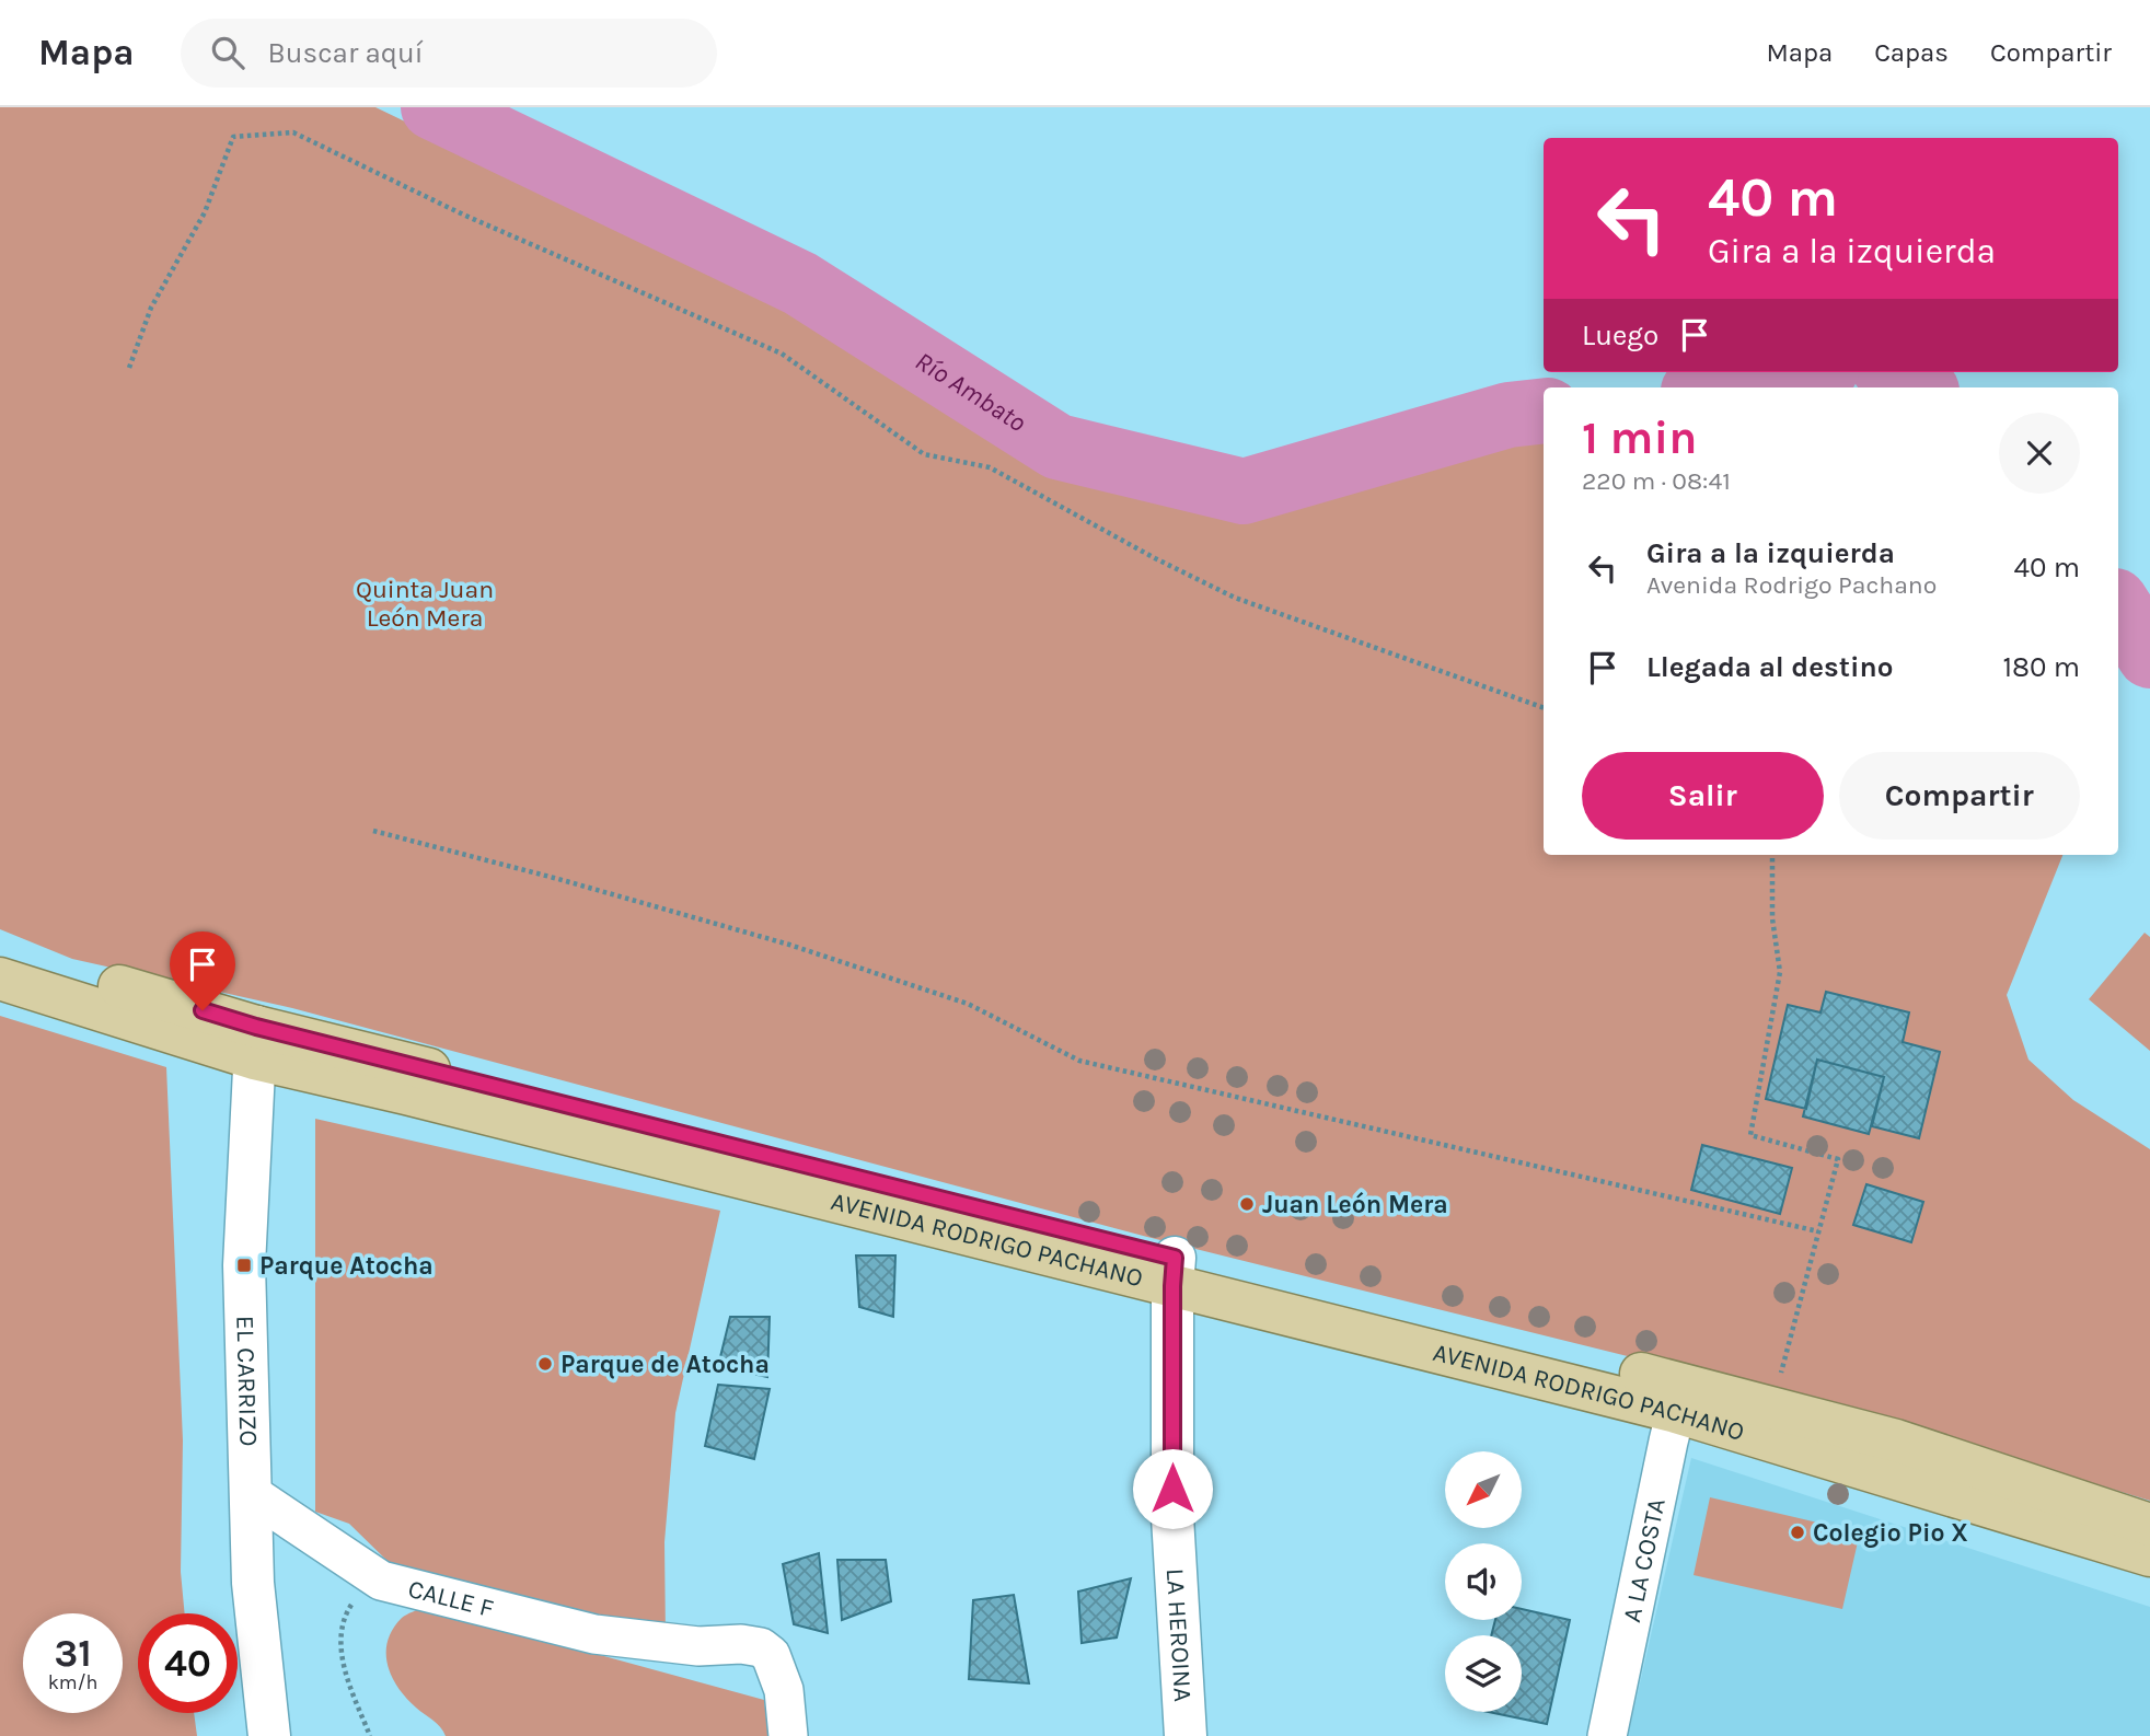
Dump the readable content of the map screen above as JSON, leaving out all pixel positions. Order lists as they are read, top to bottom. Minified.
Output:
{"streets":{"main road":["AVENIDA RODRIGO PACHANO"],"street":["EL CARRIZO","A LA COSTA","CALLE F","LA HEROINA"]},"crossings":[["AVENIDA RODRIGO PACHANO","EL CARRIZO"],["AVENIDA RODRIGO PACHANO","A LA COSTA"],["AVENIDA RODRIGO PACHANO","LA HEROINA"]],"water":["Río Ambato"],"parks":["Quinta Juan León Mera"],"places":{"other":["Juan León Mera","Parque de Atocha","Colegio Pio X"],"transit":["Parque Atocha"]},"north":"bottom left","page":{"header":"Mapa","search":"Buscar aquí","nav":["Mapa","Capas","Compartir"],"turn":["40 m","Gira a la izquierda"],"then":"Luego","heading":["1 min","220 m · 08:41"],"list":[{"name":"Gira a la izquierda","note":"Avenida Rodrigo Pachano","value":"40 m"},{"name":"Llegada al destino","value":"180 m"}],"buttons":["Salir","Compartir"],"speed":"31 km/h","limit":"40"}}
